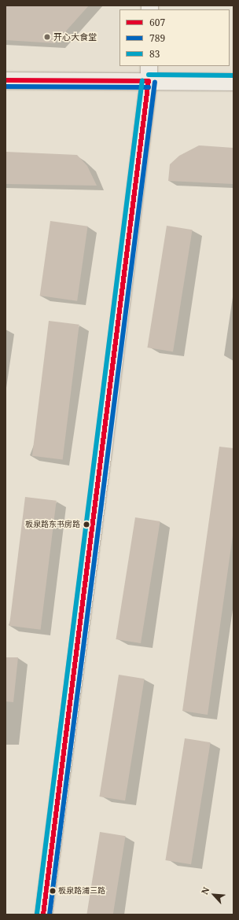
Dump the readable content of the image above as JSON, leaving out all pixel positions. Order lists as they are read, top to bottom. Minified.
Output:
{"places":["开心大食堂","板泉路东书房路","板泉路浦三路"],"lines":["transit line 83","transit line 607","transit line 789"],"legend":["607","789","83"],"north":"top left"}
